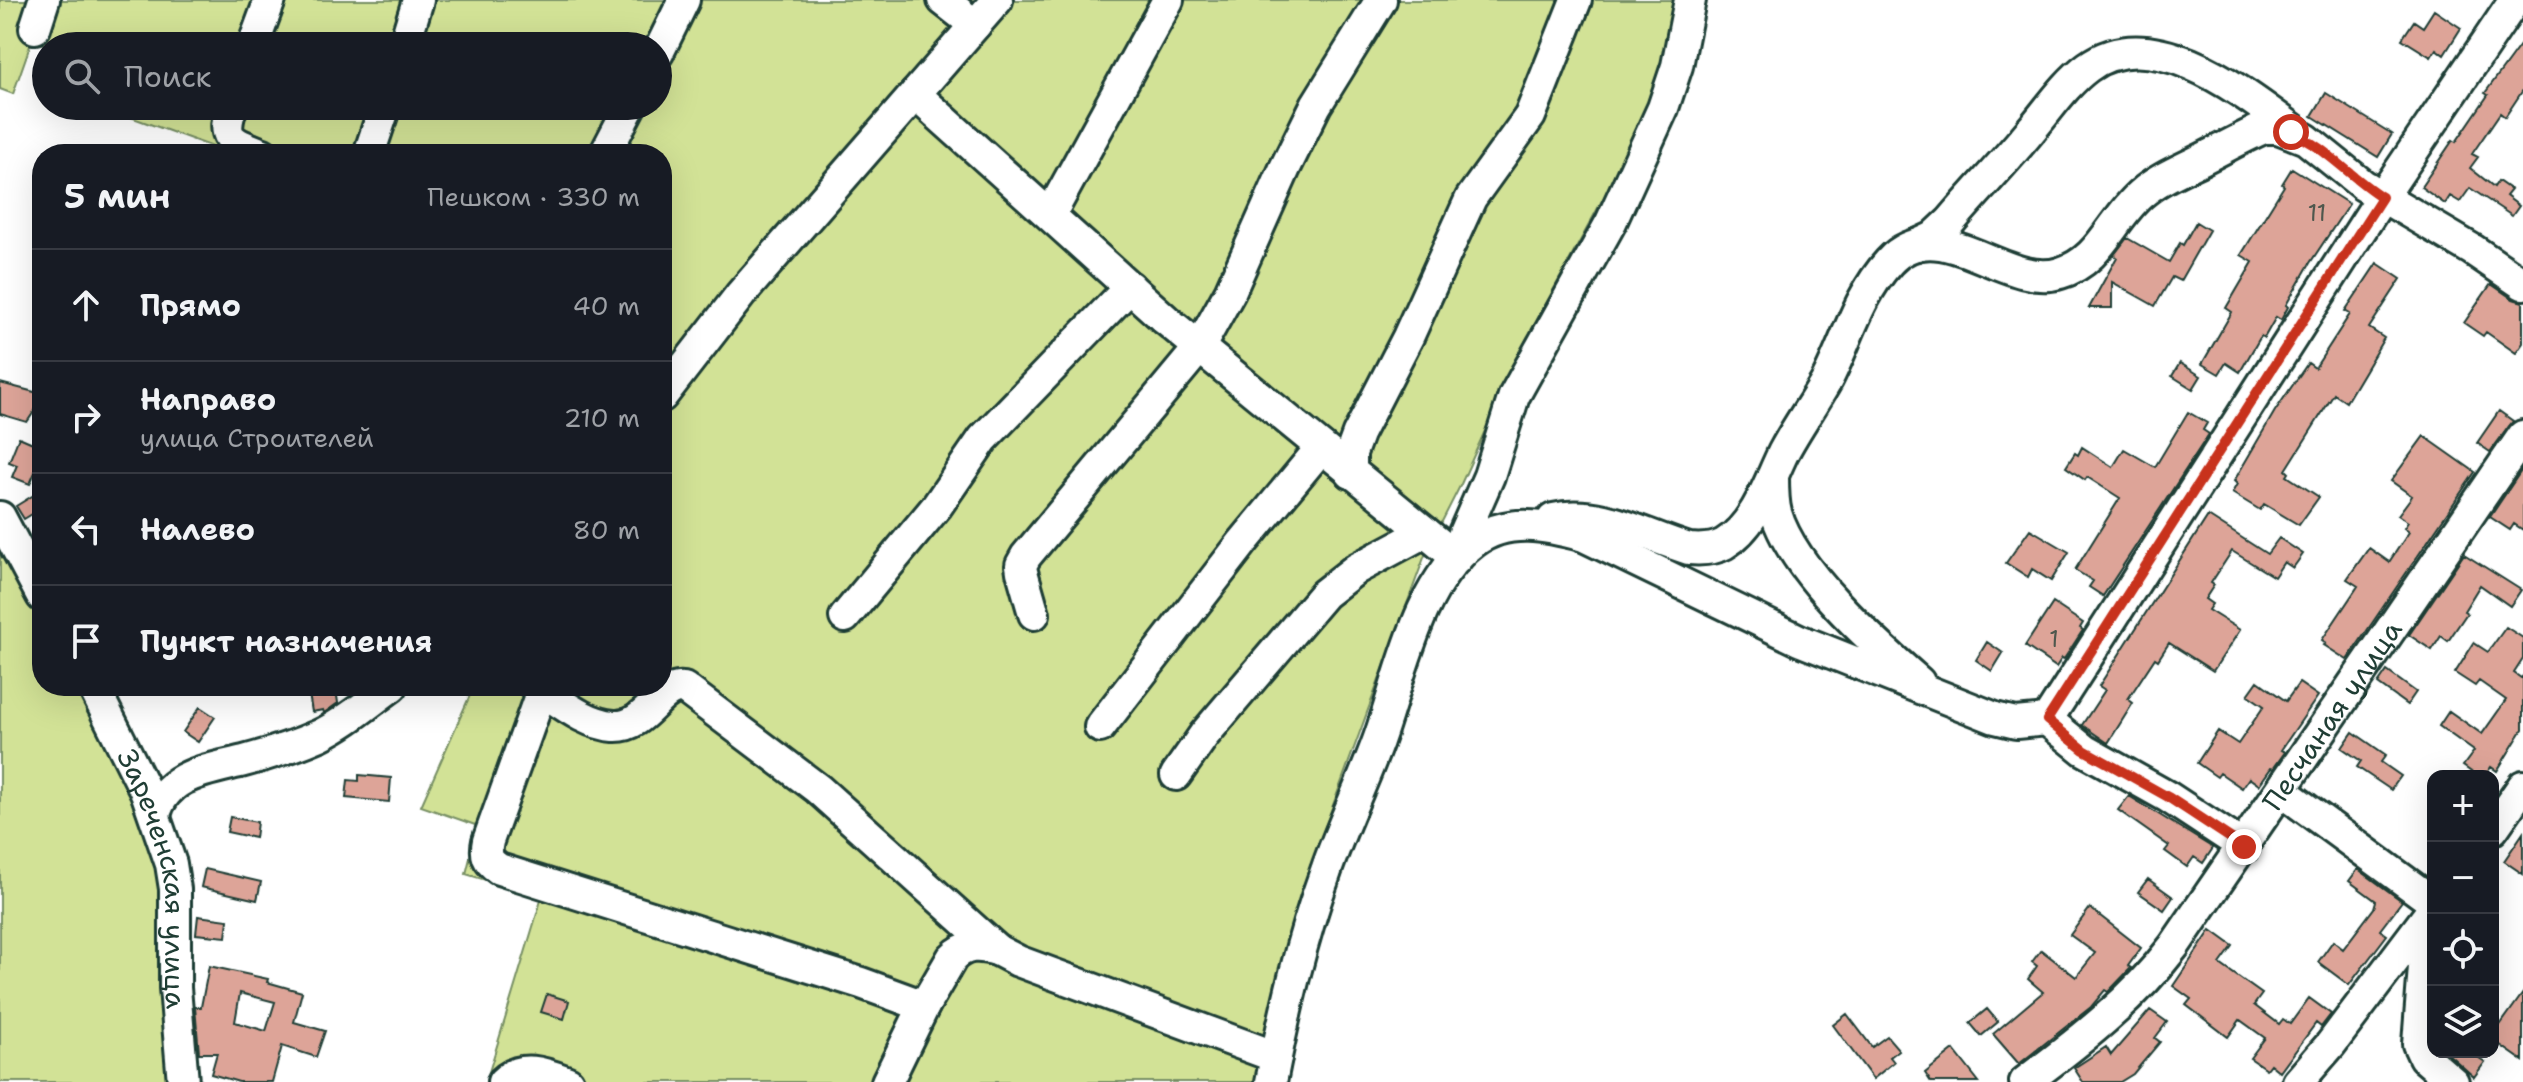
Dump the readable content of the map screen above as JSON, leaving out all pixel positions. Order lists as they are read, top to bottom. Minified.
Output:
{"streets":{"street":["Песчаная улица","Зареченская улица"]},"house_numbers":["11","1"],"page":{"search":"Поиск","heading":["5 мин","Пешком · 330 m"],"list":[["Прямо","40 m"],["Направо","улица Строителей","210 m"],["Налево","80 m"],"Пункт назначения"],"map_buttons":["+","−"]}}
